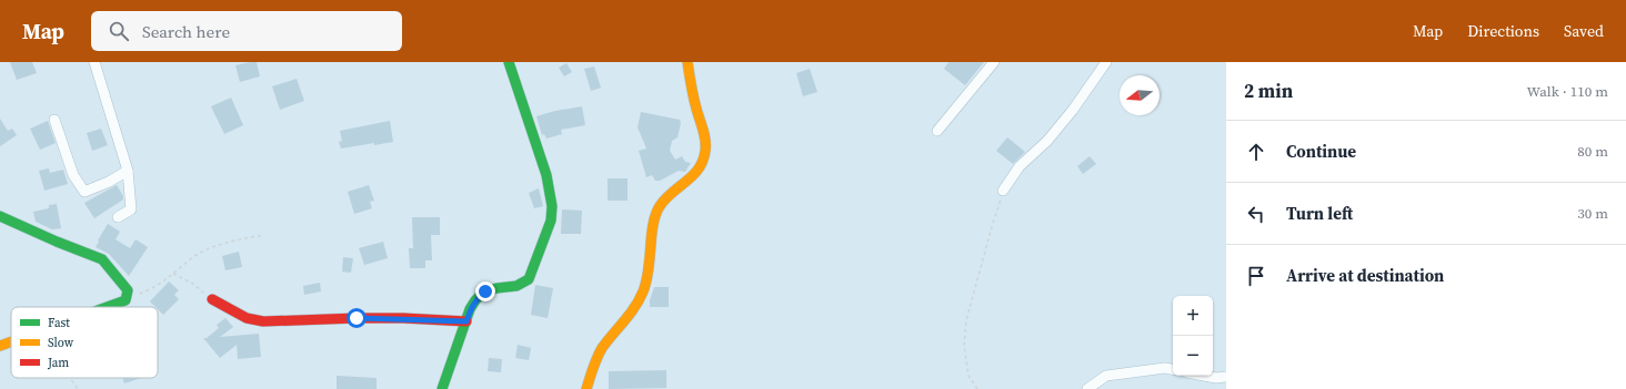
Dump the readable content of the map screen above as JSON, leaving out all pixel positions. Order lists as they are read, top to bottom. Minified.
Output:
{"legend":["Fast","Slow","Jam"],"north":"left","page":{"header":"Map","search":"Search here","nav":["Map","Directions","Saved"],"heading":["2 min","Walk · 110 m"],"list":[["Continue","80 m"],["Turn left","30 m"],"Arrive at destination"],"map_buttons":["+","−"]}}
